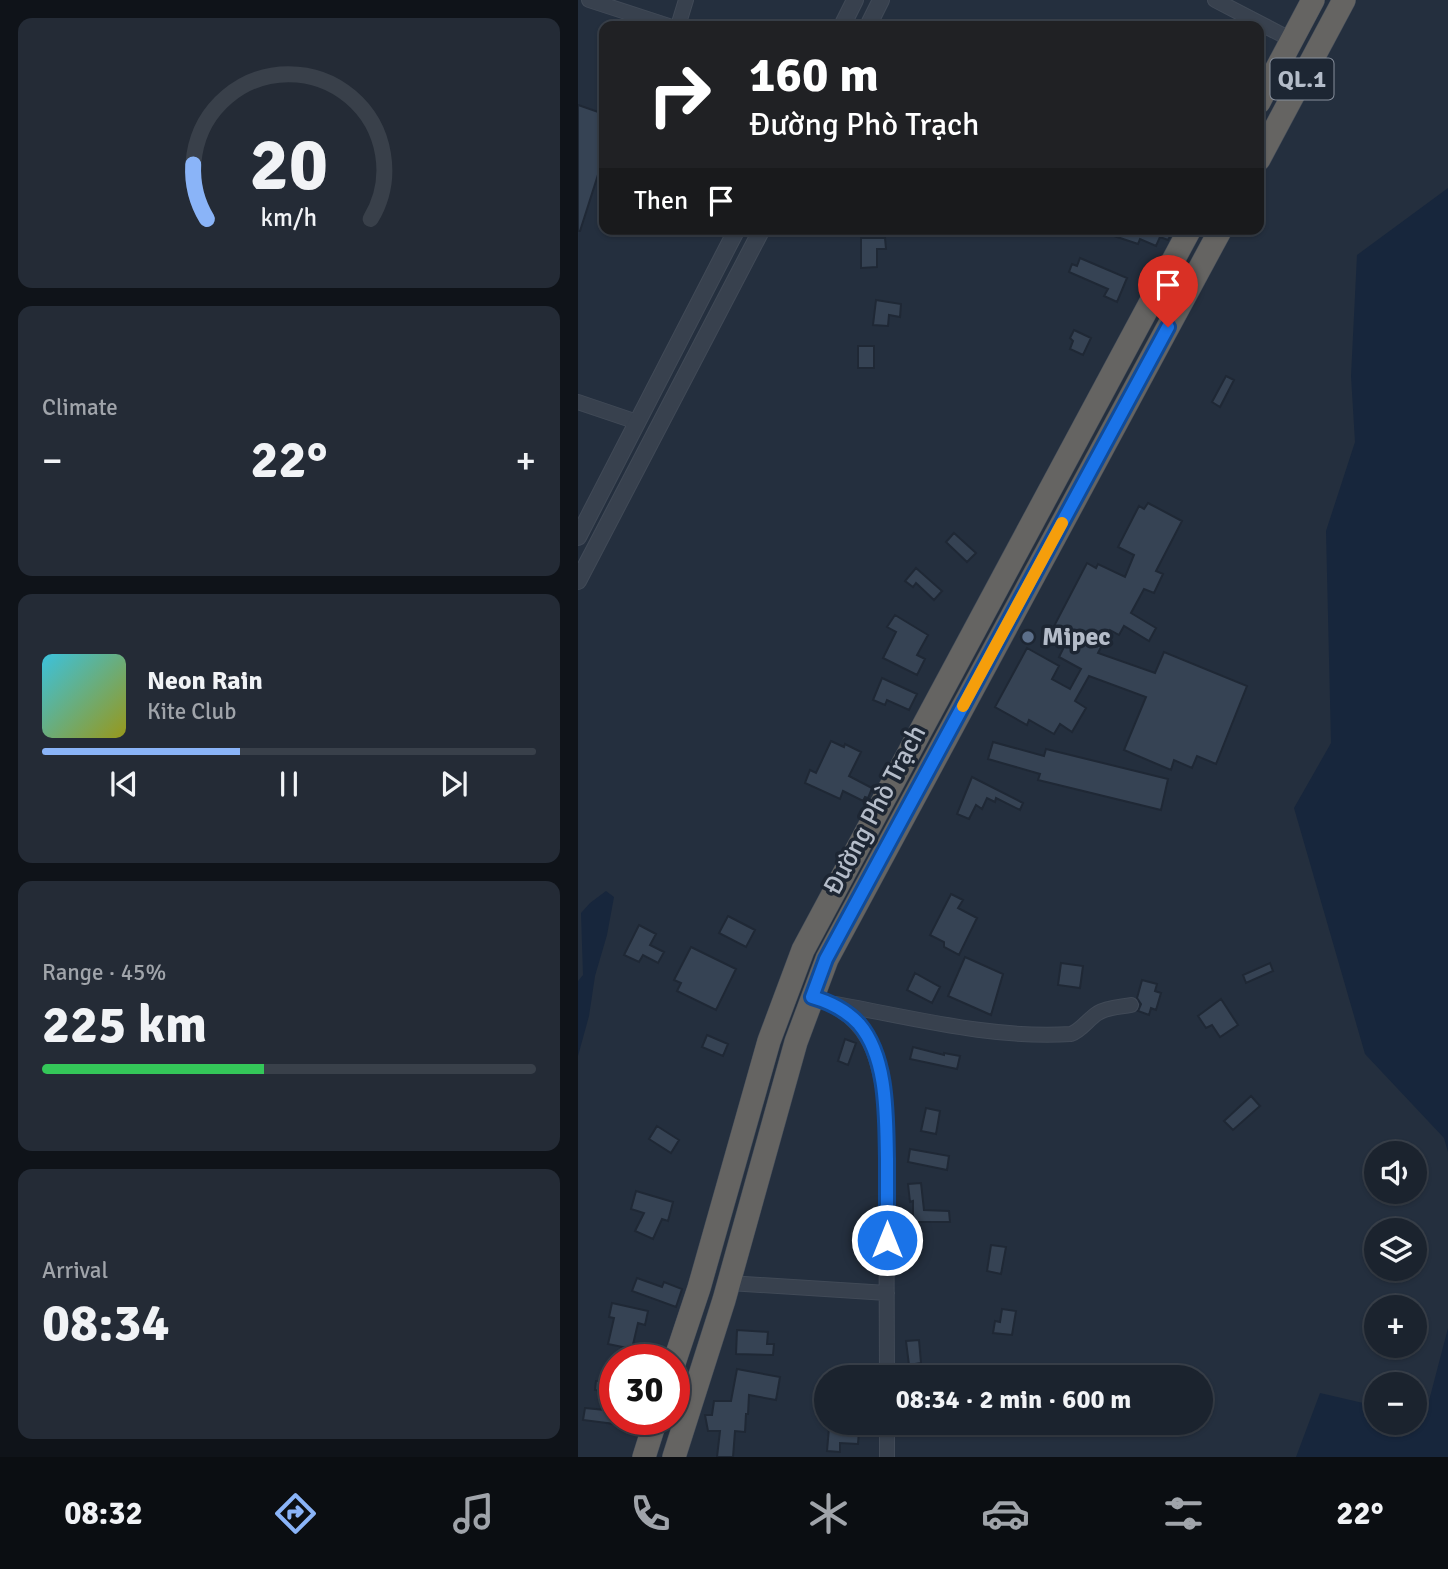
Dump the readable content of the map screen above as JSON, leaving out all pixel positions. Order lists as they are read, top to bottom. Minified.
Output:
{"streets":{"highway":["QL.1","Đường Phò Trạch"]},"places":["Mipec"],"page":{"turn":["160 m","Đường Phò Trạch"],"then":"Then","tile":["Climate",["Range · 45%","225 km"],["Arrival","08:34"]],"heat":["−","22°","+"],"song":["Neon Rain","Kite Club"],"map_buttons":["+","−"],"limit":"30","trip":"08:34 · 2 min · 600 m","tabs":["08:32","22°"],"gauge":["20","km/h"]}}
